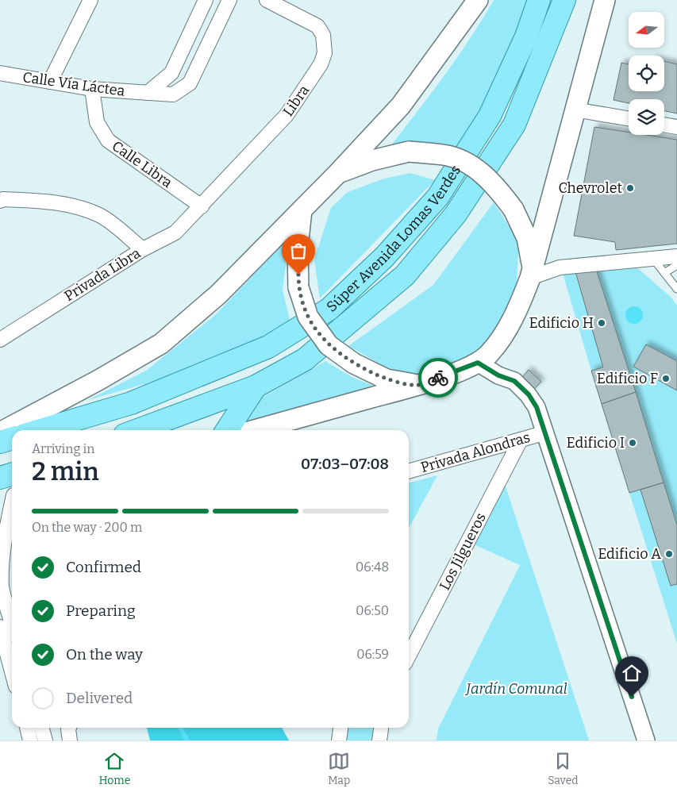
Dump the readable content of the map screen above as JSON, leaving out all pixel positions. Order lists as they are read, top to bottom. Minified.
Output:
{"streets":{"main road":["Súper Avenida Lomas Verdes"],"street":["Calle Vía Láctea","Libra","Calle Libra","Privada Libra","Privada Alondras","Los Jilgueros"]},"crossings":[["Calle Vía Láctea","Calle Libra"],["Libra","Calle Libra"],["Libra","Privada Libra"],["Calle Libra","Privada Libra"],["Privada Alondras","Los Jilgueros"]],"parks":["Jardín Comunal"],"places":["Chevrolet","Edificio H","Edificio F","Edificio I","Edificio A"],"north":"left","page":{"heading":["2 min","Arriving in","07:03–07:08"],"bar":"On the way · 200 m","list":[["Confirmed","06:48"],["Preparing","06:50"],["On the way","06:59"],"Delivered"],"tabs":["Home","Map","Saved"]}}
